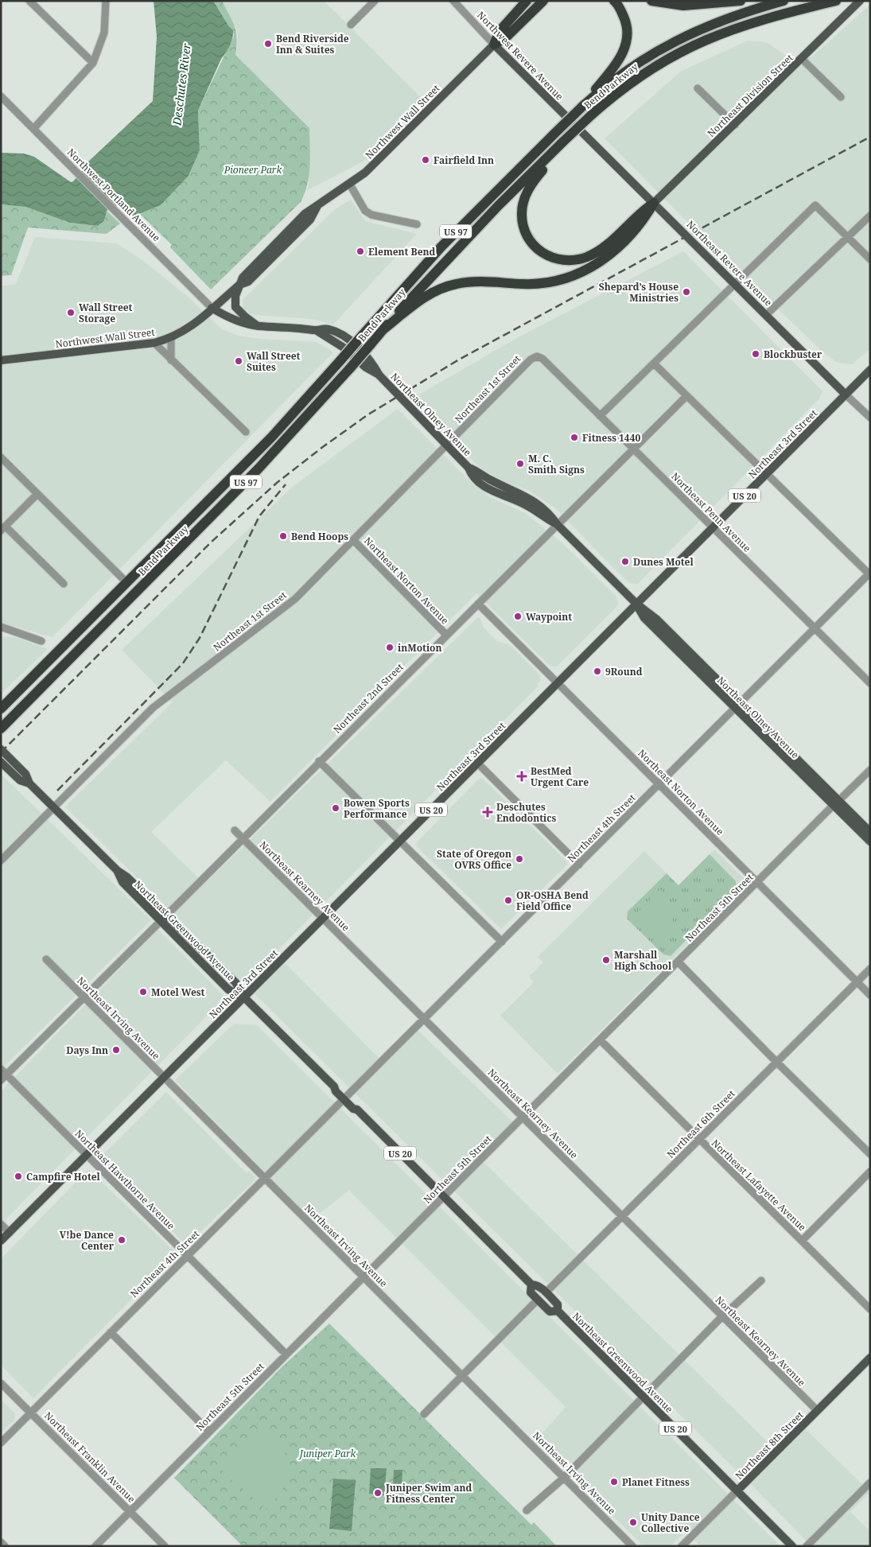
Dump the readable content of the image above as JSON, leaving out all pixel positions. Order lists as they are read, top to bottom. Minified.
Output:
{"streets":{"highway":["Bend Parkway","US 97"],"main road":["Northwest Revere Avenue","Northeast Division Street","Northwest Wall Street","Northeast Revere Avenue","Northeast Olney Avenue","Northeast 3rd Street","US 20","Northeast Greenwood Avenue","Northeast 8th Street"],"street":["Northwest Portland Avenue","Northeast 1st Street","Northeast Penn Avenue","Northeast Norton Avenue","Northeast 2nd Street","Northeast 4th Street","Northeast Kearney Avenue","Northeast 5th Street","Northeast Irving Avenue","Northeast 6th Street","Northeast Hawthorne Avenue","Northeast Lafayette Avenue","Northeast Franklin Avenue"]},"crossings":[["Northwest Revere Avenue","Northwest Wall Street"],["Northwest Revere Avenue","Northeast Revere Avenue"],["Northeast Division Street","Northeast Revere Avenue"],["Northwest Wall Street","Northwest Portland Avenue"],["Northwest Wall Street","Northeast Olney Avenue"],["Northwest Portland Avenue","Northeast Olney Avenue"],["Northeast Revere Avenue","Northeast 3rd Street"],["Northeast 1st Street","Northeast Olney Avenue"],["Northeast 1st Street","Northeast Penn Avenue"],["Northeast 1st Street","Northeast Norton Avenue"],["Northeast 1st Street","Northeast Greenwood Avenue"],["Northeast Olney Avenue","Northeast 3rd Street"],["Northeast Olney Avenue","Northeast 2nd Street"],["Northeast Olney Avenue","Northeast 4th Street"],["Northeast Olney Avenue","Northeast 5th Street"],["Northeast 3rd Street","Northeast Penn Avenue"],["Northeast 3rd Street","Northeast Norton Avenue"],["Northeast 3rd Street","Northeast Kearney Avenue"],["Northeast 3rd Street","Northeast Greenwood Avenue"],["Northeast 3rd Street","Northeast Irving Avenue"],["Northeast 3rd Street","Northeast Hawthorne Avenue"],["Northeast Penn Avenue","Northeast 2nd Street"],["Northeast Penn Avenue","Northeast 4th Street"],["Northeast Norton Avenue","Northeast 2nd Street"],["Northeast Norton Avenue","Northeast 4th Street"],["Northeast Norton Avenue","Northeast 5th Street"],["Northeast Norton Avenue","Northeast 6th Street"],["Northeast 2nd Street","Northeast Kearney Avenue"],["Northeast 2nd Street","Northeast Greenwood Avenue"],["Northeast 4th Street","Northeast Kearney Avenue"],["Northeast 4th Street","Northeast Greenwood Avenue"],["Northeast 4th Street","Northeast Irving Avenue"],["Northeast 4th Street","Northeast Hawthorne Avenue"],["Northeast 4th Street","Northeast Franklin Avenue"],["Northeast Kearney Avenue","Northeast 5th Street"],["Northeast Kearney Avenue","Northeast 6th Street"],["Northeast Kearney Avenue","Northeast 8th Street"],["Northeast 5th Street","Northeast Greenwood Avenue"],["Northeast 5th Street","Northeast Irving Avenue"],["Northeast 5th Street","Northeast Hawthorne Avenue"],["Northeast 5th Street","Northeast Lafayette Avenue"],["Northeast 5th Street","Northeast Franklin Avenue"],["Northeast Greenwood Avenue","Northeast 6th Street"],["Northeast Greenwood Avenue","Northeast 8th Street"],["Northeast 6th Street","Northeast Lafayette Avenue"]],"water":["Deschutes River"],"parks":["Pioneer Park","Juniper Park"],"places":{"other":["Bend Riverside Inn & Suites","Fairfield Inn","Element Bend","Shepard’s House Ministries","Wall Street Storage","Blockbuster","Wall Street Suites","Fitness 1440","M. C. Smith Signs","Bend Hoops","Dunes Motel","Waypoint","inMotion","9Round","Bowen Sports Performance","State of Oregon OVRS Office","OR-OSHA Bend Field Office","Marshall High School","Motel West","Days Inn","Campfire Hotel","V!be Dance Center","Planet Fitness","Juniper Swim and Fitness Center","Unity Dance Collective"],"health":["BestMed Urgent Care","Deschutes Endodontics"]}}
